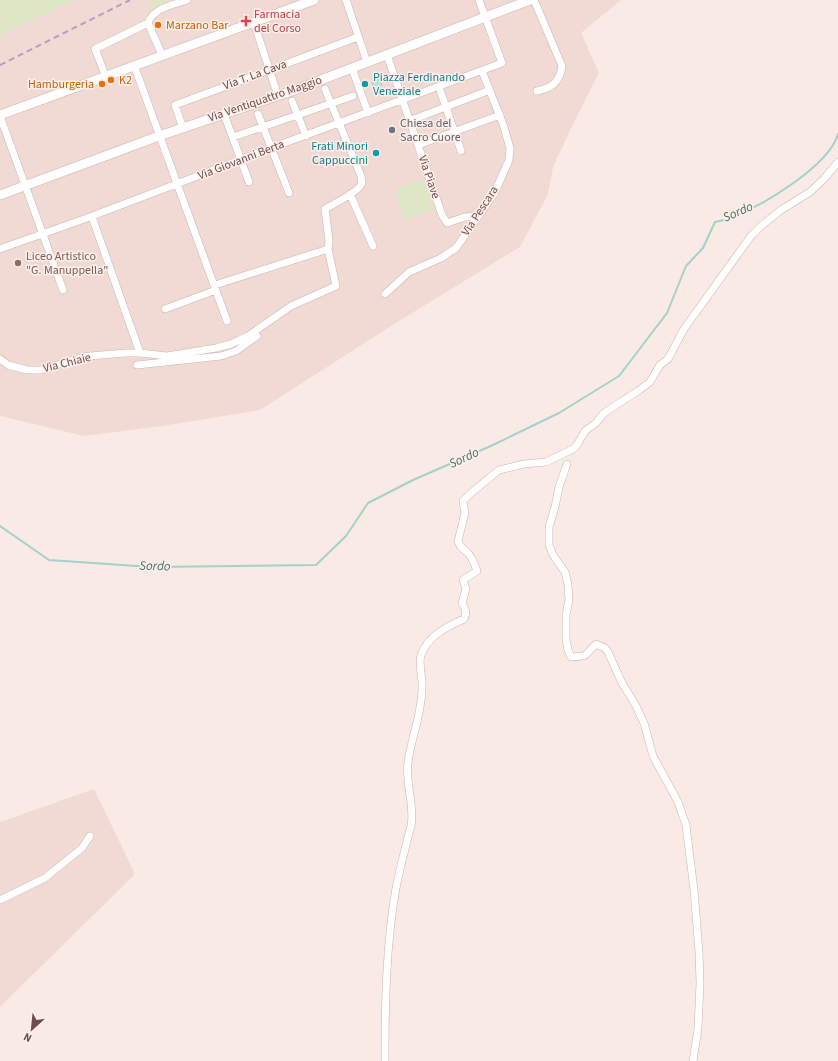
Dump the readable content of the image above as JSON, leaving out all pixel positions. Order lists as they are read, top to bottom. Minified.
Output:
{"streets":{"main road":["Via Ventiquattro Maggio"],"street":["Via T. La Cava","Via Giovanni Berta","Via Piave","Via Pescara","Via Chiaie"]},"crossings":[["Via T. La Cava","Via Ventiquattro Maggio"],["Via Ventiquattro Maggio","Via Giovanni Berta"],["Via Ventiquattro Maggio","Via Piave"],["Via Giovanni Berta","Via Piave"],["Via Giovanni Berta","Via Pescara"],["Via Piave","Via Pescara"]],"water":["Sordo"],"places":{"health":["Farmacia del Corso"],"other":["Marzano Bar","K2","Hamburgeria","Piazza Ferdinando Veneziale","Chiesa del Sacro Cuore","Frati Minori Cappuccini","Liceo Artistico \"G. Manuppella\""]},"north":"bottom left"}
